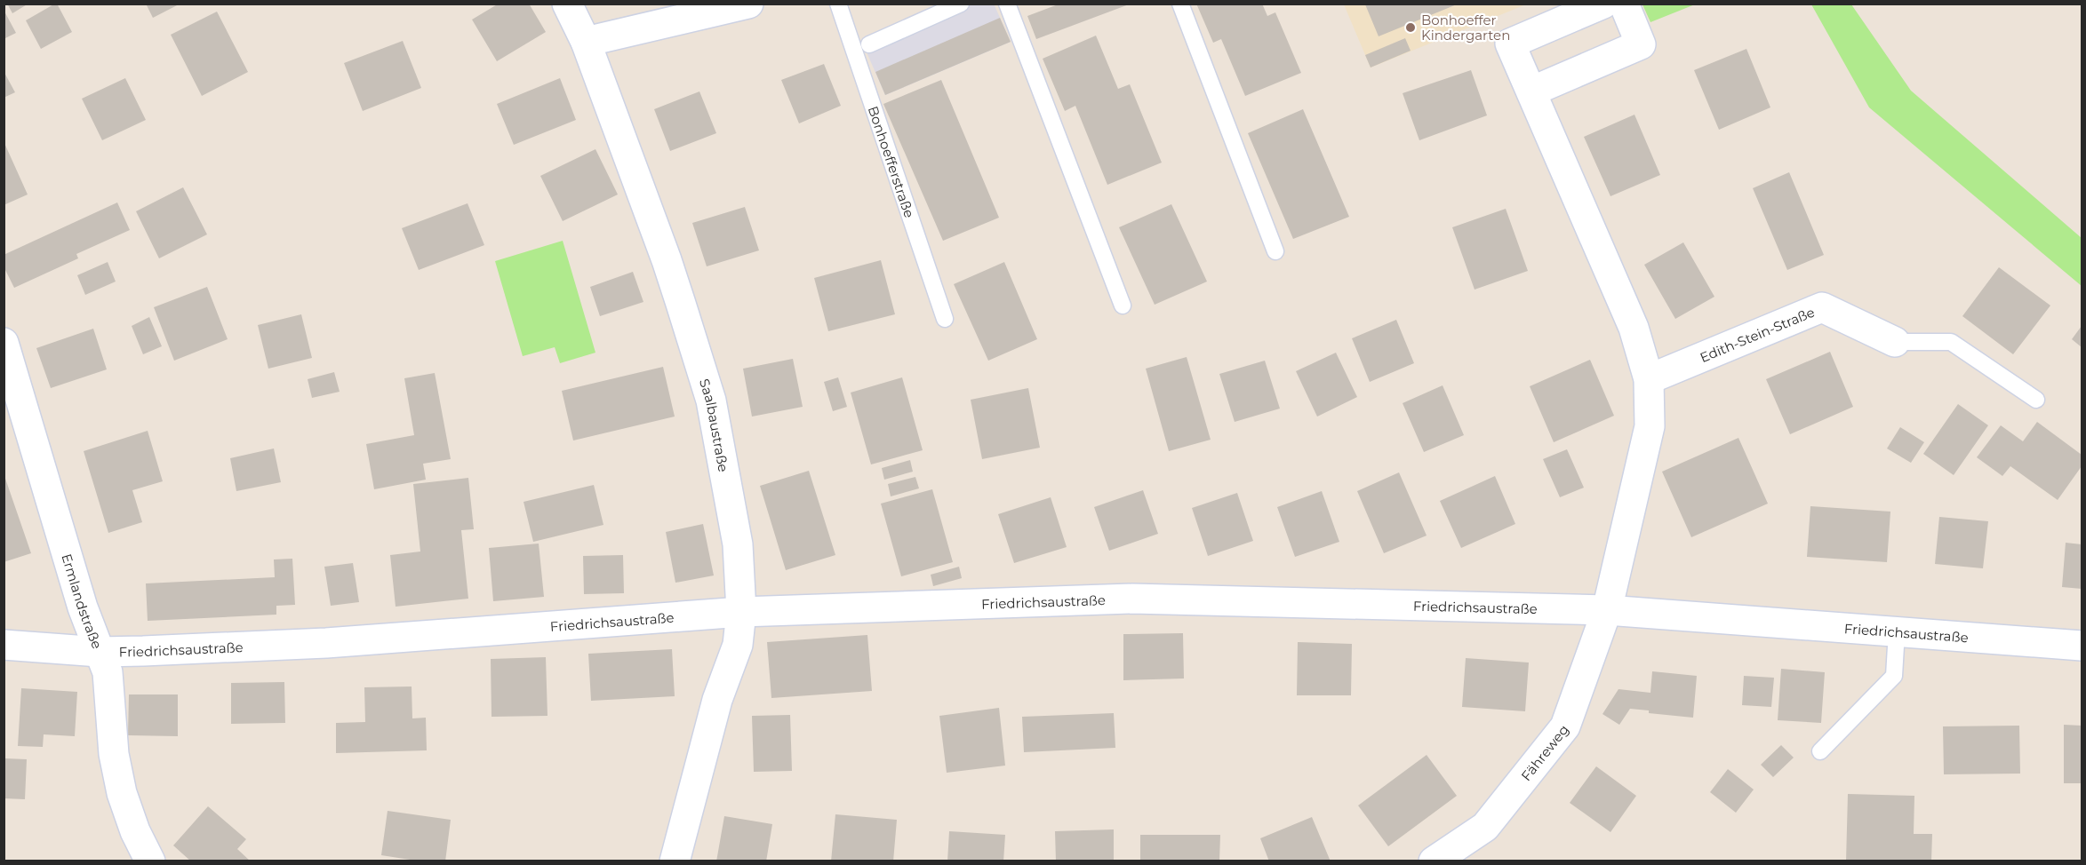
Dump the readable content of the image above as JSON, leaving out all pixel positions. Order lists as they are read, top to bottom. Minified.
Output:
{"streets":{"street":["Edith-Stein-Straße","Saalbaustraße","Ermlandstraße","Friedrichsaustraße","Fähreweg"],"lane":["Bonhoefferstraße"]},"crossings":[["Saalbaustraße","Friedrichsaustraße"],["Ermlandstraße","Friedrichsaustraße"],["Friedrichsaustraße","Fähreweg"]],"places":["Bonhoeffer Kindergarten"]}
